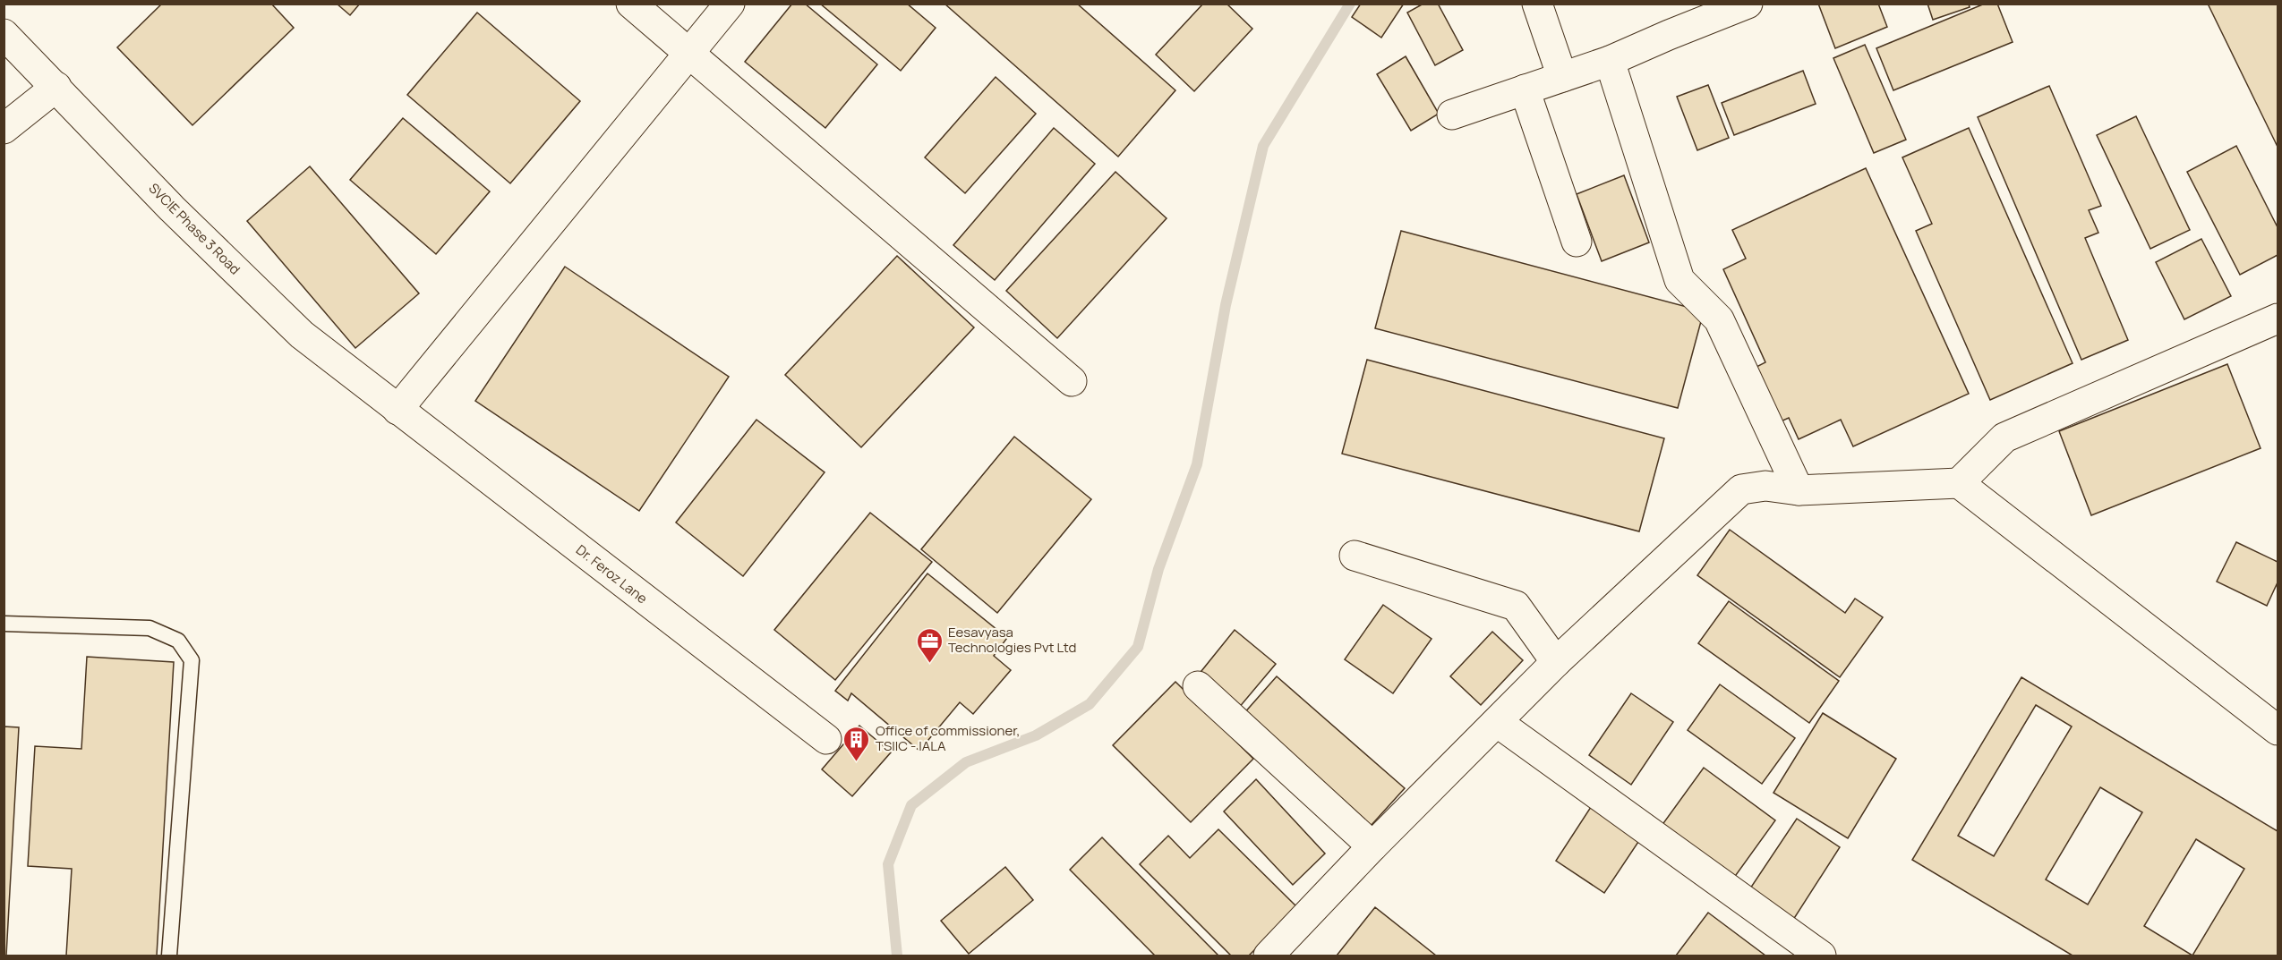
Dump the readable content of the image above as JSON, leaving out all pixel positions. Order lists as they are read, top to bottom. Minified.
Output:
{"streets":{"street":["SVCIE Phase 3 Road","Dr. Feroz Lane"]},"crossings":[["SVCIE Phase 3 Road","Dr. Feroz Lane"]],"places":{"office":["Eesavyasa Technologies Pvt Ltd"],"building":["Office of commissioner, TSIIC - IALA"]}}
